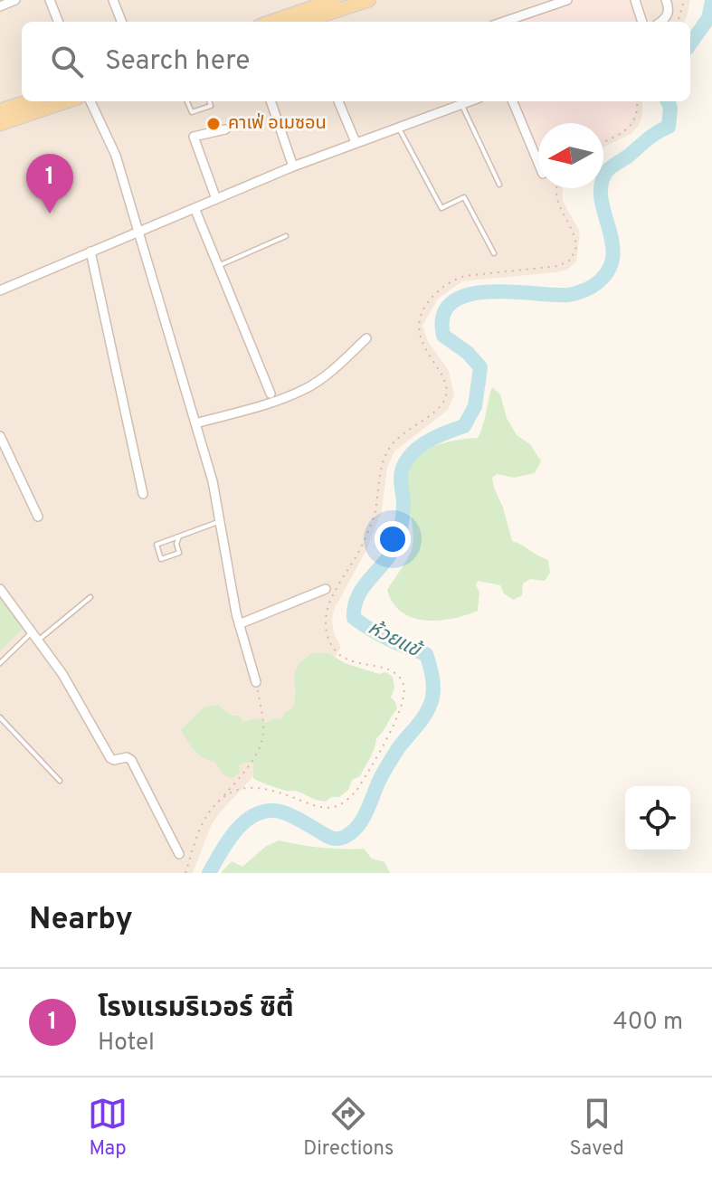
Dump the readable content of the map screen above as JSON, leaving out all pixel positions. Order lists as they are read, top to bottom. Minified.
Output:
{"water":["ห้วยแข้"],"places":["คาเฟ่ อเมซอน"],"north":"left","page":{"search":"Search here","pins":"1","heading":"Nearby","list":[{"mark":"1","name":"โรงแรมริเวอร์ ซิตี้","note":"Hotel","value":"400 m"}],"nav":["Map","Directions","Saved"]}}
